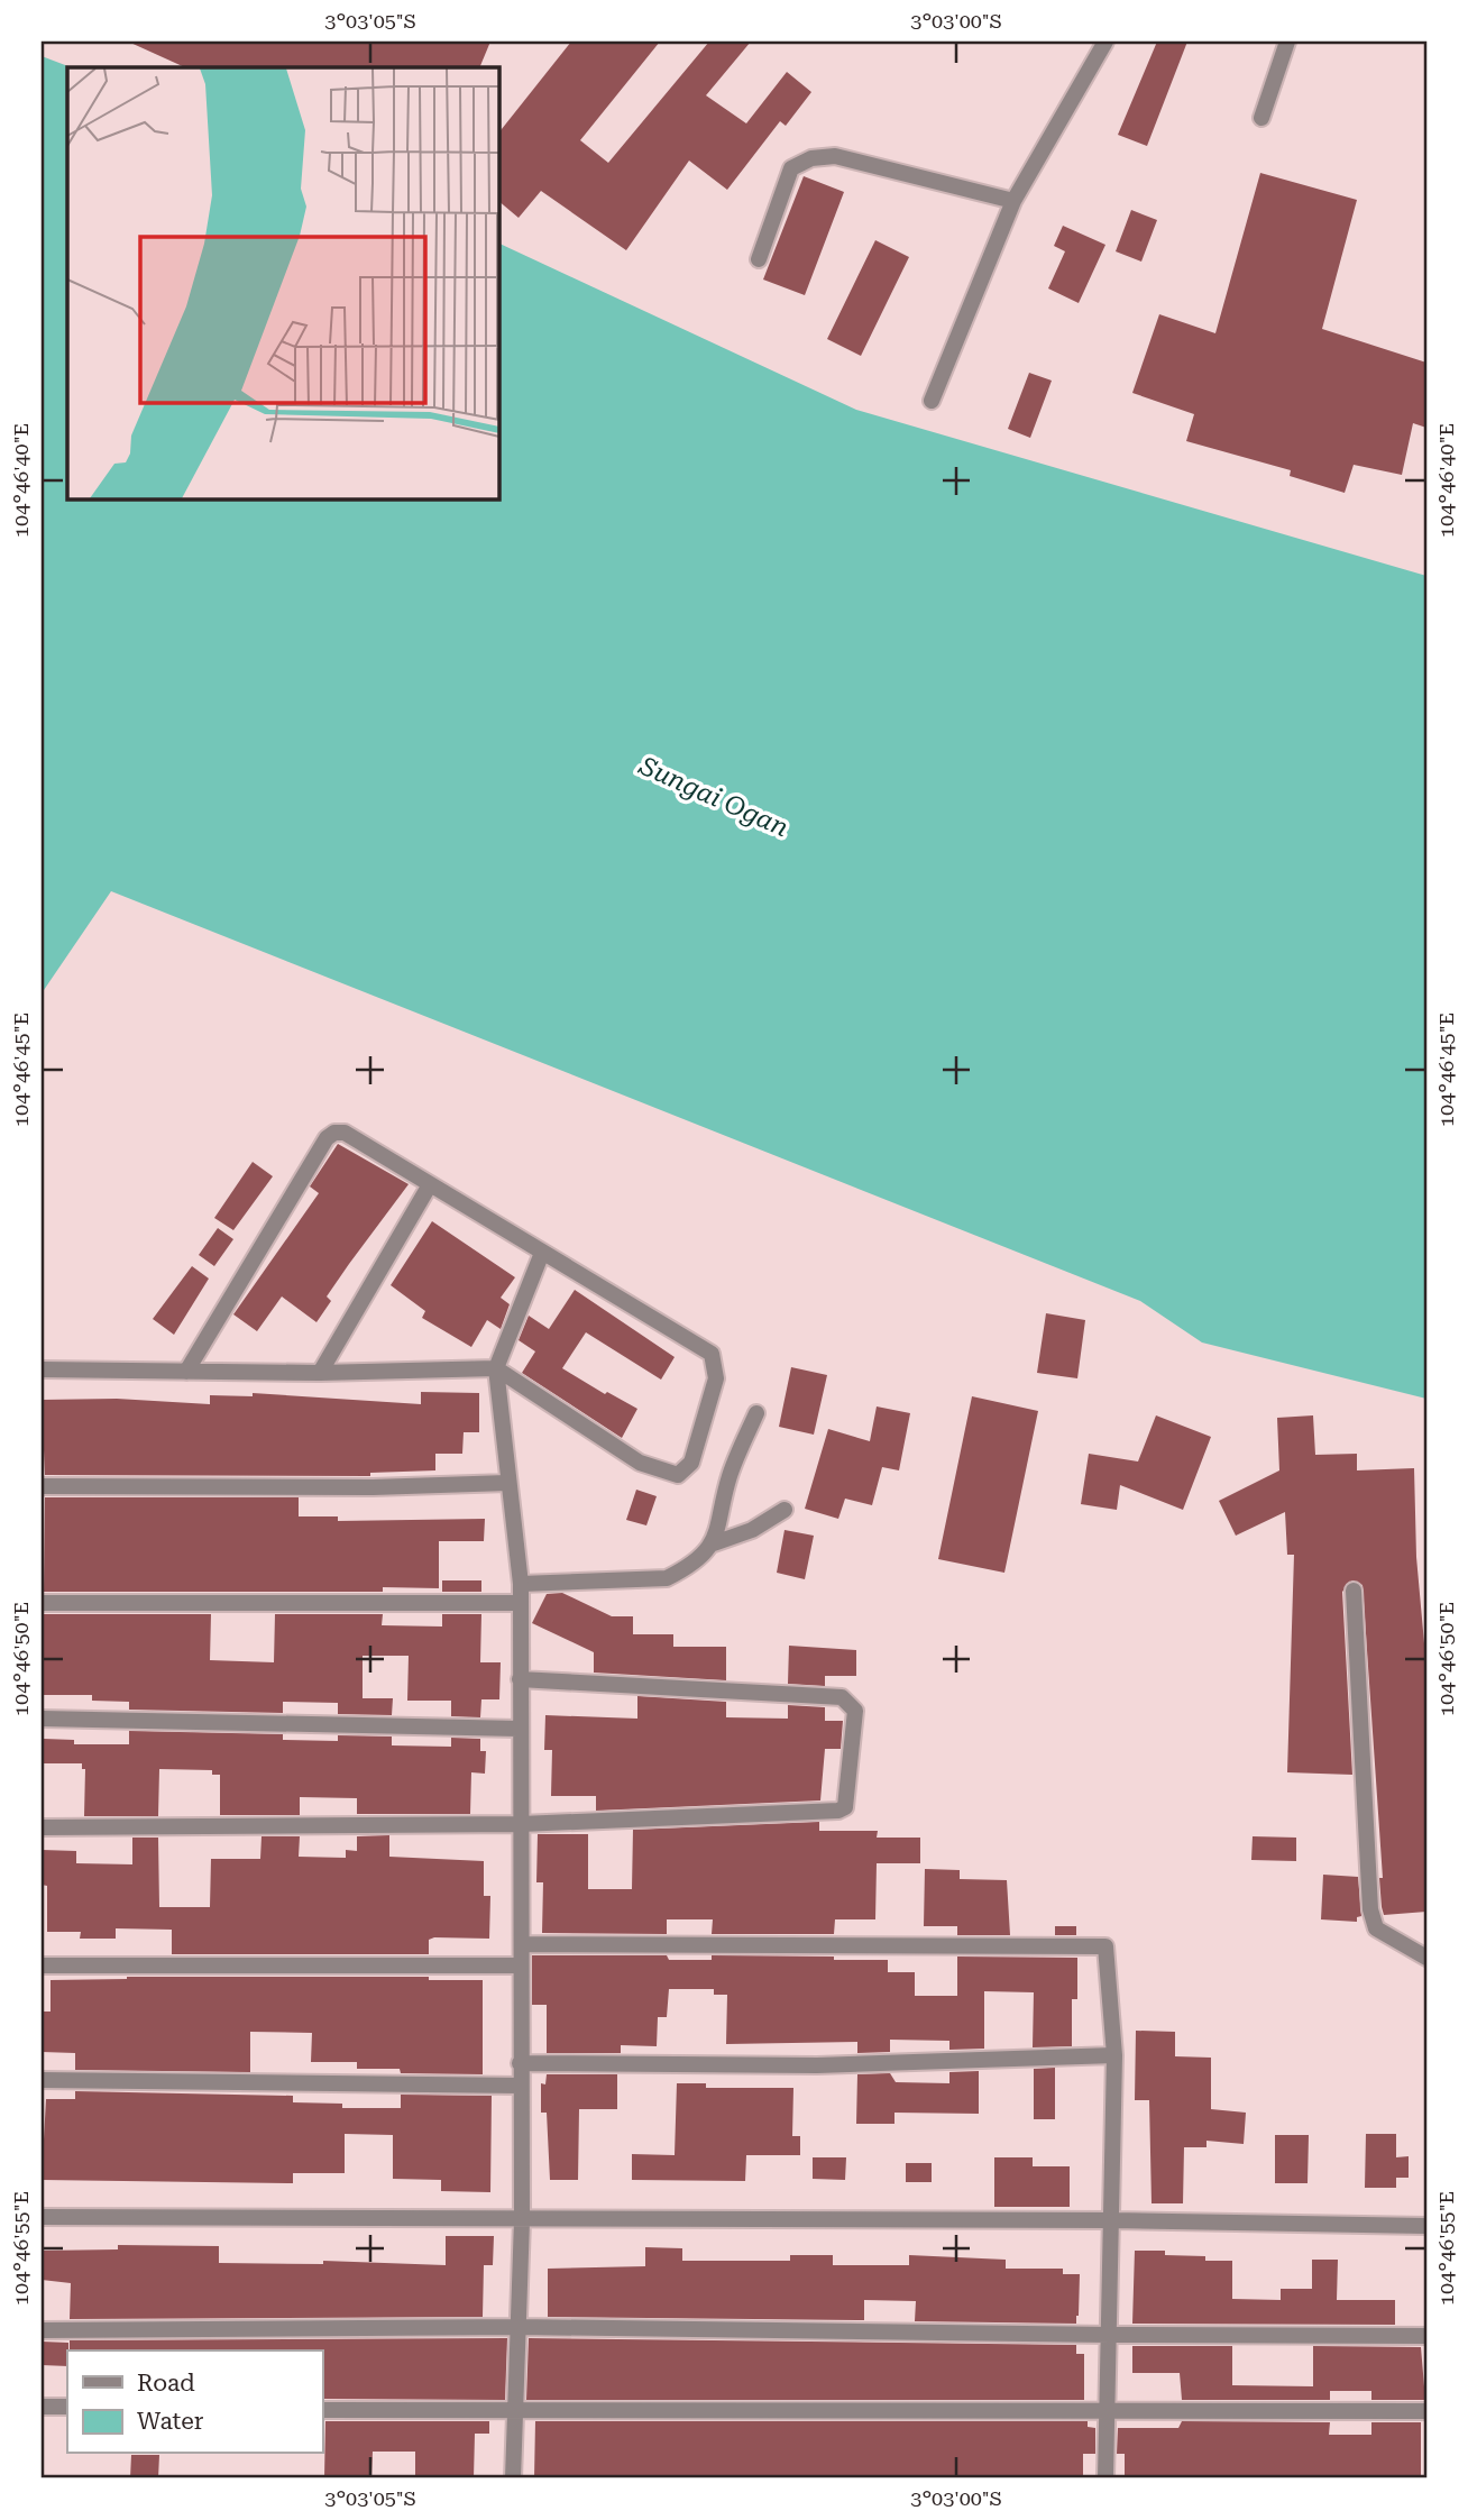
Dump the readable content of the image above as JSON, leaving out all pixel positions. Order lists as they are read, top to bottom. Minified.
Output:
{"water":["Sungai Ogan"],"legend":["Road","Water"],"coordinates":["3°03'05\"S","3°03'00\"S","104°46'40\"E","104°46'45\"E","104°46'50\"E","104°46'55\"E"]}
